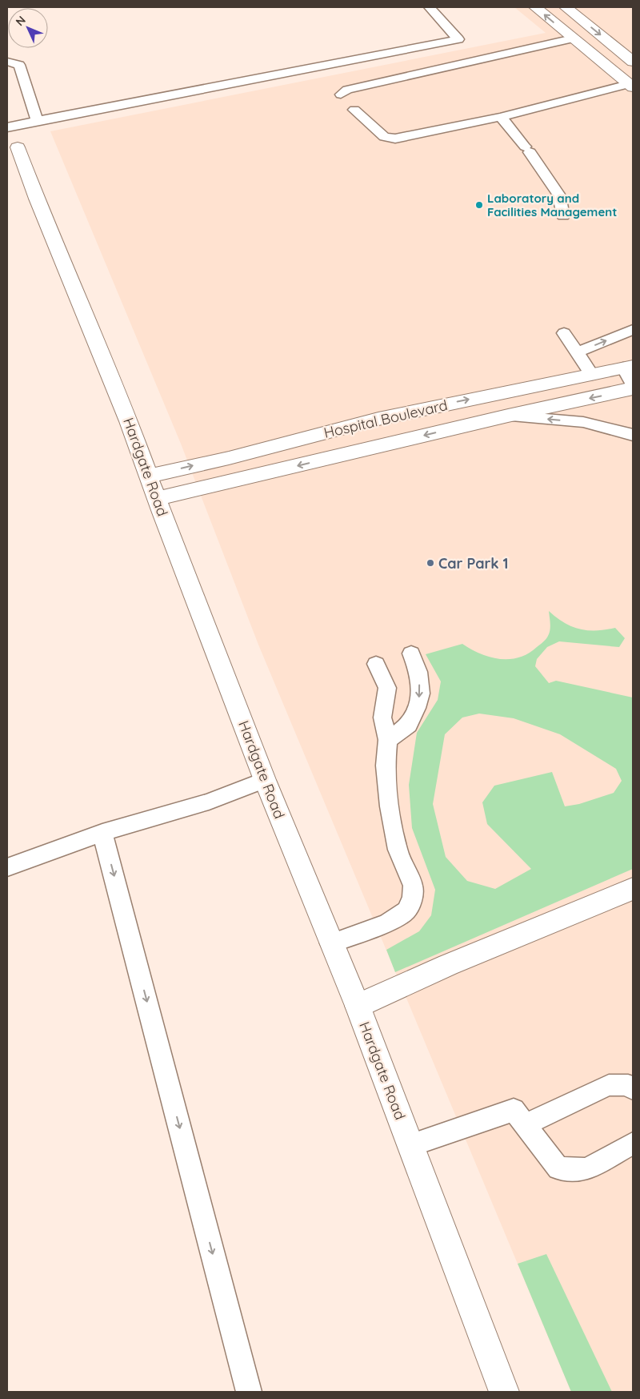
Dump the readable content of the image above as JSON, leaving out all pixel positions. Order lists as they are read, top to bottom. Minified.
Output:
{"streets":{"street":["Hospital Boulevard","Hardgate Road"]},"crossings":[["Hospital Boulevard","Hardgate Road"]],"places":["Laboratory and Facilities Management","Car Park 1"],"north":"top left"}
